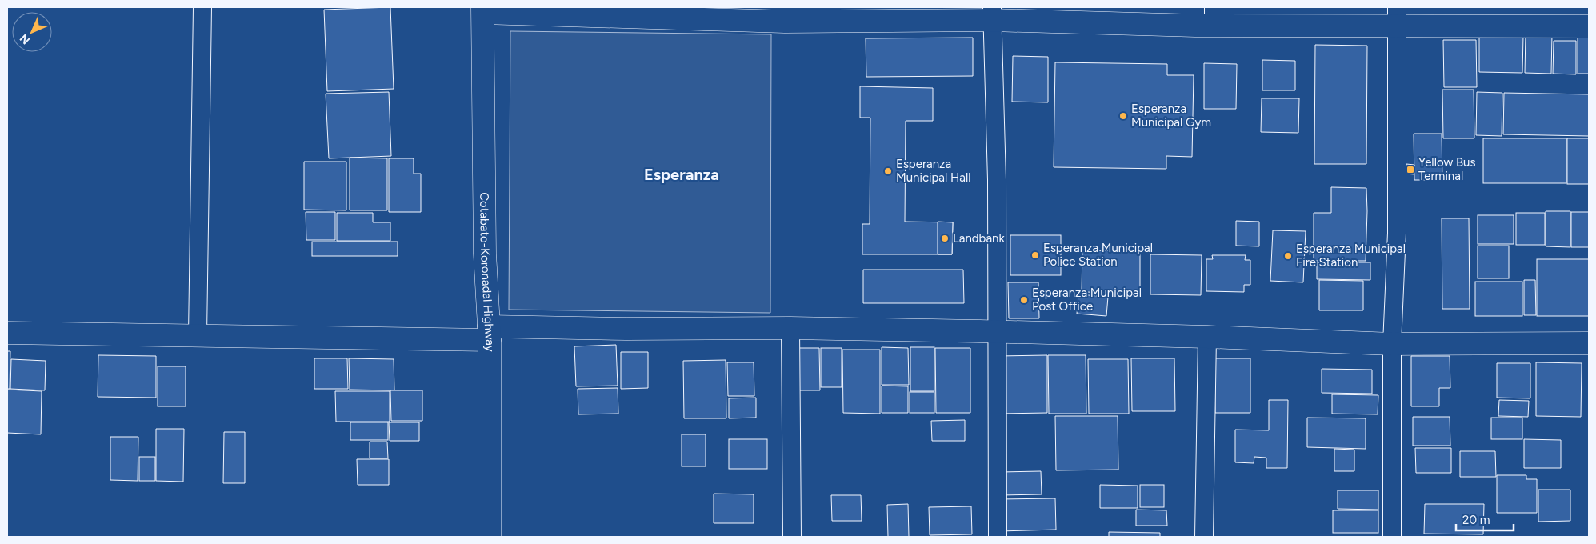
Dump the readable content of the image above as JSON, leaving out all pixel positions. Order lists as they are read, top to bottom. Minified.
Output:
{"streets":{"main road":["Cotabato-Koronadal Highway"]},"districts":["Esperanza"],"places":{"other":["Esperanza Municipal Gym","Esperanza Municipal Hall","Landbank","Esperanza Municipal Police Station","Esperanza Municipal Fire Station","Esperanza Municipal Post Office"],"transit":["Yellow Bus Terminal"]},"scale_bar":"20 m","north":"bottom left"}
